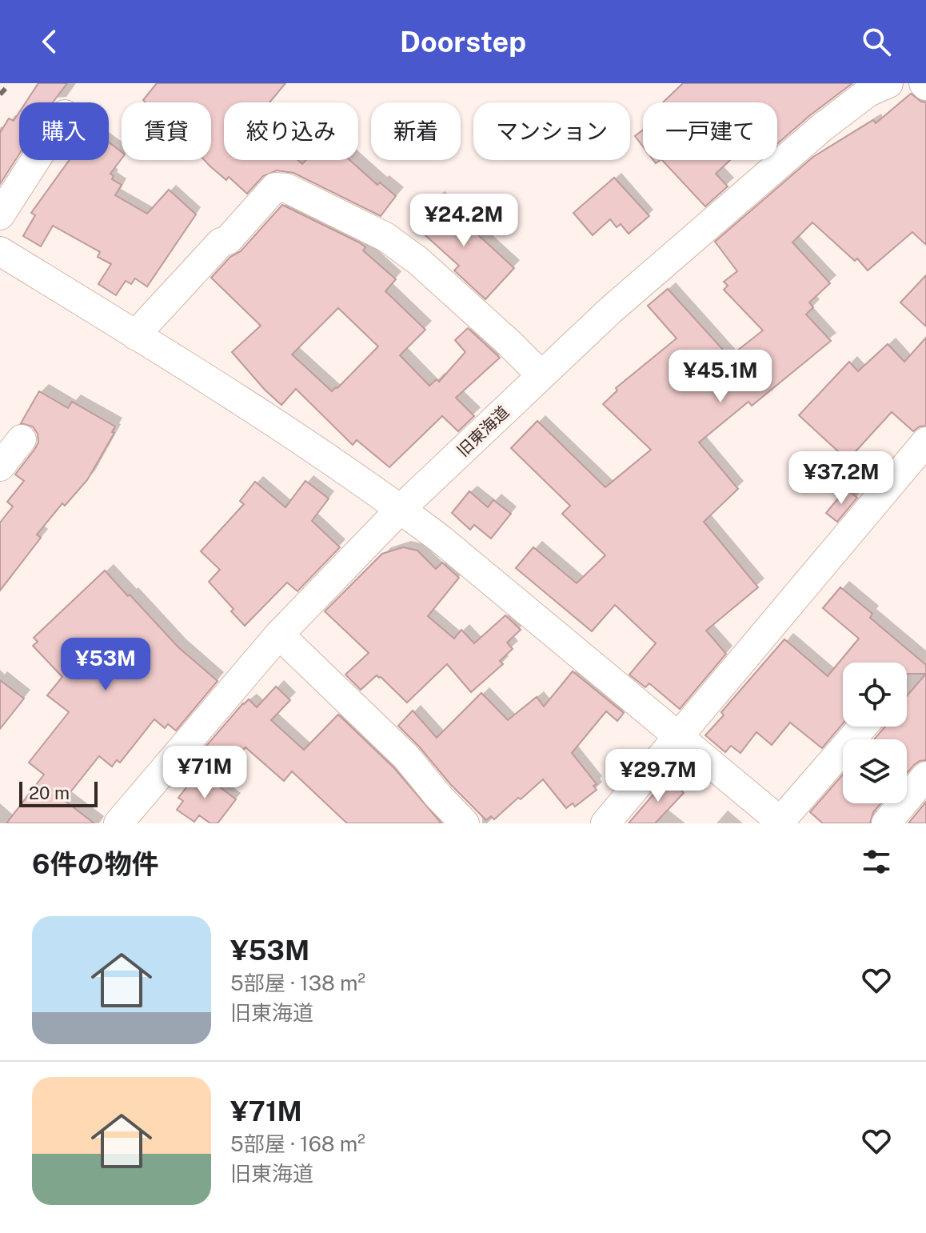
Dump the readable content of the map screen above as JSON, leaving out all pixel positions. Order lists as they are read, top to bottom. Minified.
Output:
{"streets":{"street":["旧東海道"]},"scale_bar":"20 m","page":{"header":"Doorstep","chip":["購入","賃貸","絞り込み","新着","マンション","一戸建て"],"price":["¥24.2M","¥45.1M","¥37.2M","¥53M","¥71M","¥29.7M"],"scale":"20 m","heading":"6件の物件","list":[{"name":"¥53M","note":"5部屋 · 138 m² · 旧東海道"},{"name":"¥71M","note":"5部屋 · 168 m² · 旧東海道"}]}}
